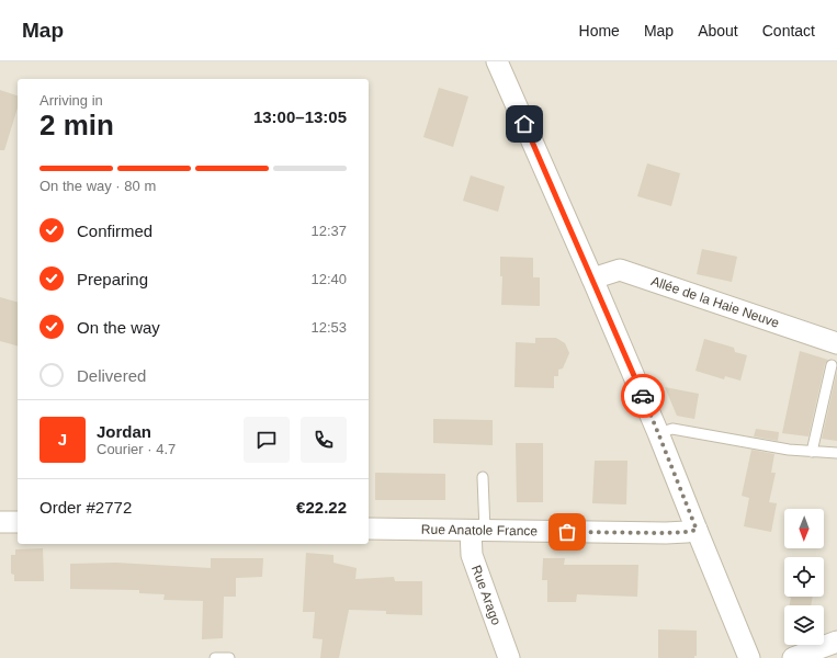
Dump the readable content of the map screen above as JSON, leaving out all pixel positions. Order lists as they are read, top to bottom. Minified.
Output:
{"streets":{"street":["Allée de la Haie Neuve","Rue Anatole France","Rue Arago"]},"crossings":[["Rue Anatole France","Rue Arago"]],"north":"bottom","page":{"header":"Map","nav":["Home","Map","About","Contact"],"heading":["2 min","Arriving in","13:00–13:05"],"panel":["Jordan","Courier · 4.7","Order #2772","€22.22"],"bar":"On the way · 80 m","list":[["Confirmed","12:37"],["Preparing","12:40"],["On the way","12:53"],"Delivered"],"round":"J"}}
